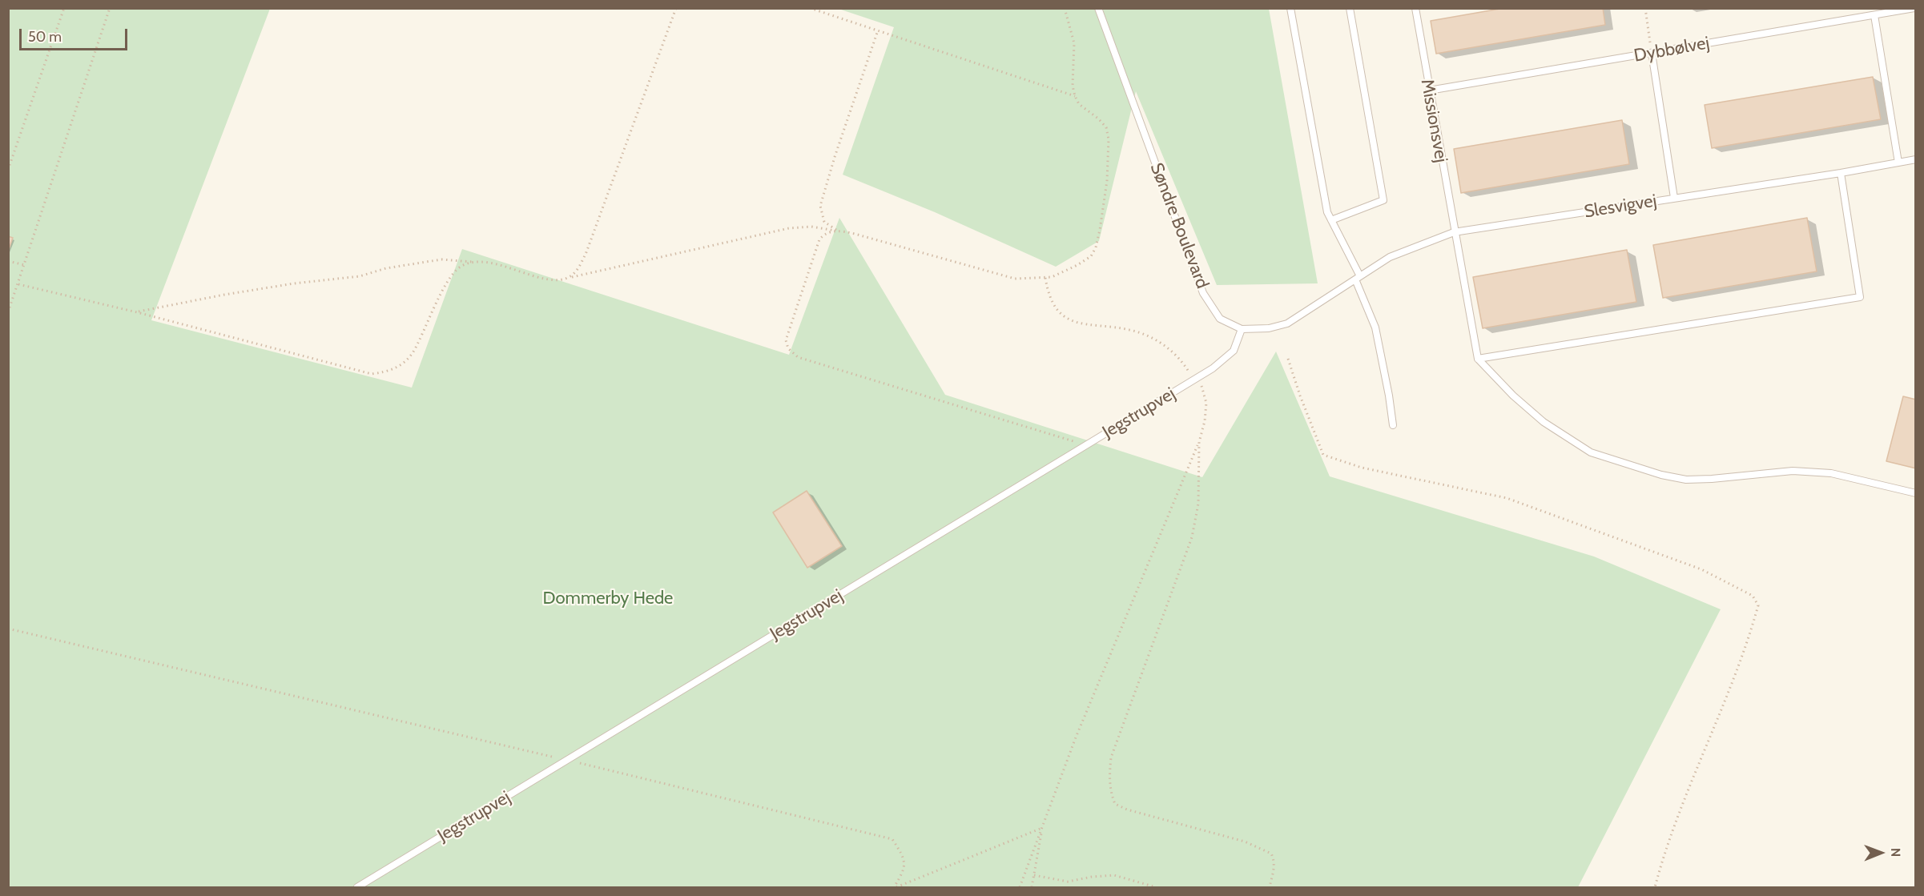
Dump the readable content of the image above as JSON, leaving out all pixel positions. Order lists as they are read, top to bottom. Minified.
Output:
{"streets":{"lane":["Dybbølvej","Missionsvej","Slesvigvej","Søndre Boulevard","Jegstrupvej"]},"crossings":[["Dybbølvej","Missionsvej"],["Missionsvej","Slesvigvej"],["Slesvigvej","Søndre Boulevard"],["Søndre Boulevard","Jegstrupvej"]],"parks":["Dommerby Hede"],"scale_bar":"50 m","north":"right"}
